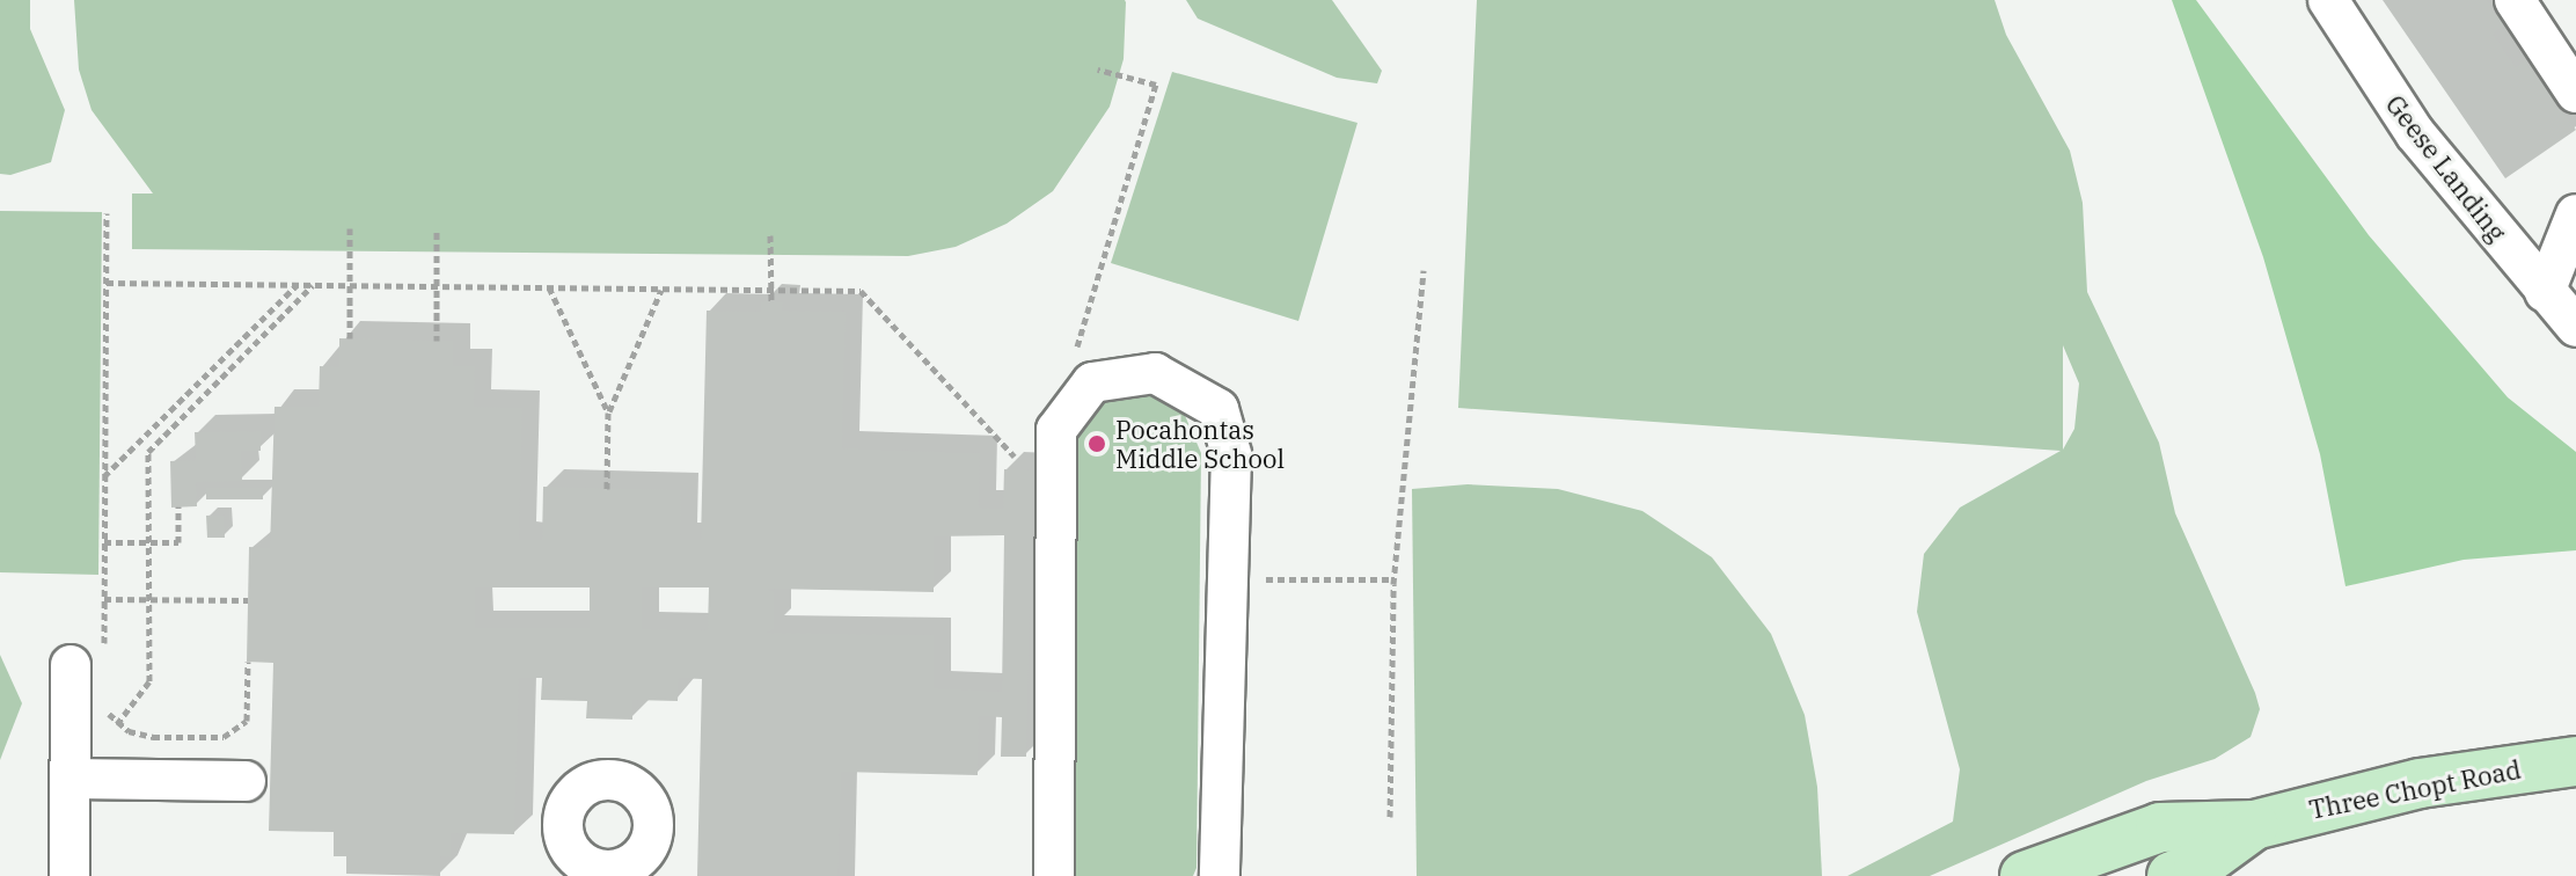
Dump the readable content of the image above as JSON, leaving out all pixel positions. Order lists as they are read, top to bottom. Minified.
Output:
{"streets":{"main road":["Three Chopt Road"],"street":["Geese Landing"]},"places":["Pocahontas Middle School"]}
